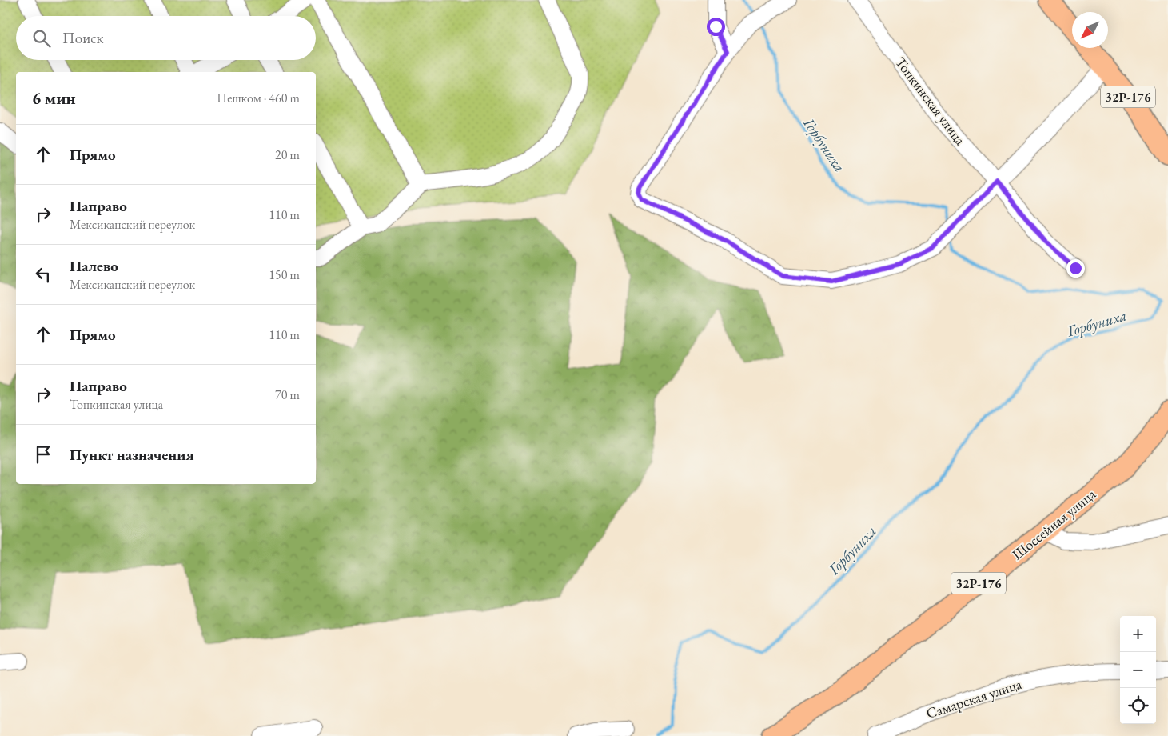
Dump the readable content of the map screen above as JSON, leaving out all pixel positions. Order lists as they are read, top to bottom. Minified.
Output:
{"streets":{"main road":["32Р-176","Шоссейная улица"],"street":["Топкинская улица","Самарская улица"]},"water":["Горбуниха"],"north":"bottom left","page":{"search":"Поиск","heading":["6 мин","Пешком · 460 m"],"list":[["Прямо","20 m"],["Направо","Мексиканский переулок","110 m"],["Налево","Мексиканский переулок","150 m"],["Прямо","110 m"],["Направо","Топкинская улица","70 m"],"Пункт назначения"],"map_buttons":["+","−"]}}
